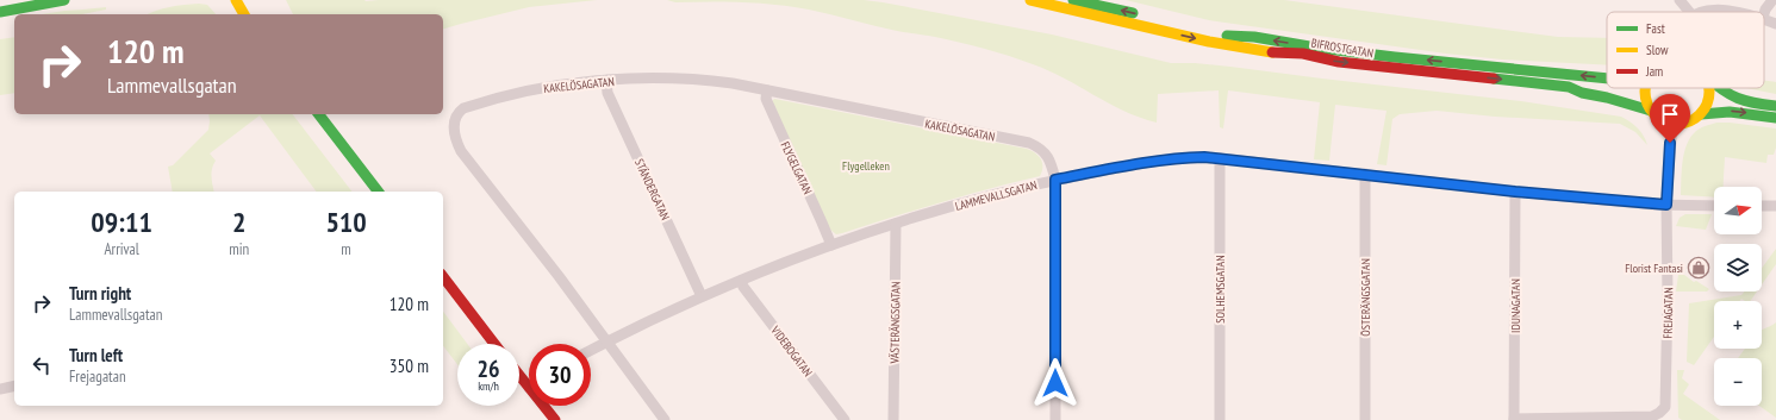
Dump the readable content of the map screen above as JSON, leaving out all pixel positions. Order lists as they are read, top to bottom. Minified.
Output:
{"streets":{"main road":["BIFROSTGATAN"],"street":["KAKELÖSAGATAN","FLYGELGATAN","STÄNDERGATAN","LAMMEVALLSGATAN","SOLHEMSGATAN","ÖSTERÄNGSGATAN","IDUNAGATAN","FREJAGATAN","VÄSTERÄNGSGATAN","VIDEBOGATAN"]},"crossings":[["BIFROSTGATAN","FREJAGATAN"],["KAKELÖSAGATAN","FLYGELGATAN"],["KAKELÖSAGATAN","STÄNDERGATAN"],["KAKELÖSAGATAN","LAMMEVALLSGATAN"],["FLYGELGATAN","LAMMEVALLSGATAN"],["STÄNDERGATAN","LAMMEVALLSGATAN"],["LAMMEVALLSGATAN","SOLHEMSGATAN"],["LAMMEVALLSGATAN","ÖSTERÄNGSGATAN"],["LAMMEVALLSGATAN","IDUNAGATAN"],["LAMMEVALLSGATAN","FREJAGATAN"],["LAMMEVALLSGATAN","VÄSTERÄNGSGATAN"],["LAMMEVALLSGATAN","VIDEBOGATAN"],["IDUNAGATAN","FREJAGATAN"]],"parks":["Flygelleken"],"places":{"shop":["Florist Fantasi"]},"legend":["Fast","Slow","Jam"],"north":"right","page":{"turn":["120 m","Lammevallsgatan"],"map_buttons":["+","−"],"eta":["09:11","Arrival","2","min","510","m"],"list":[{"name":"Turn right","note":"Lammevallsgatan","value":"120 m"},{"name":"Turn left","note":"Frejagatan","value":"350 m"}],"speed":"26 km/h","limit":"30"}}
